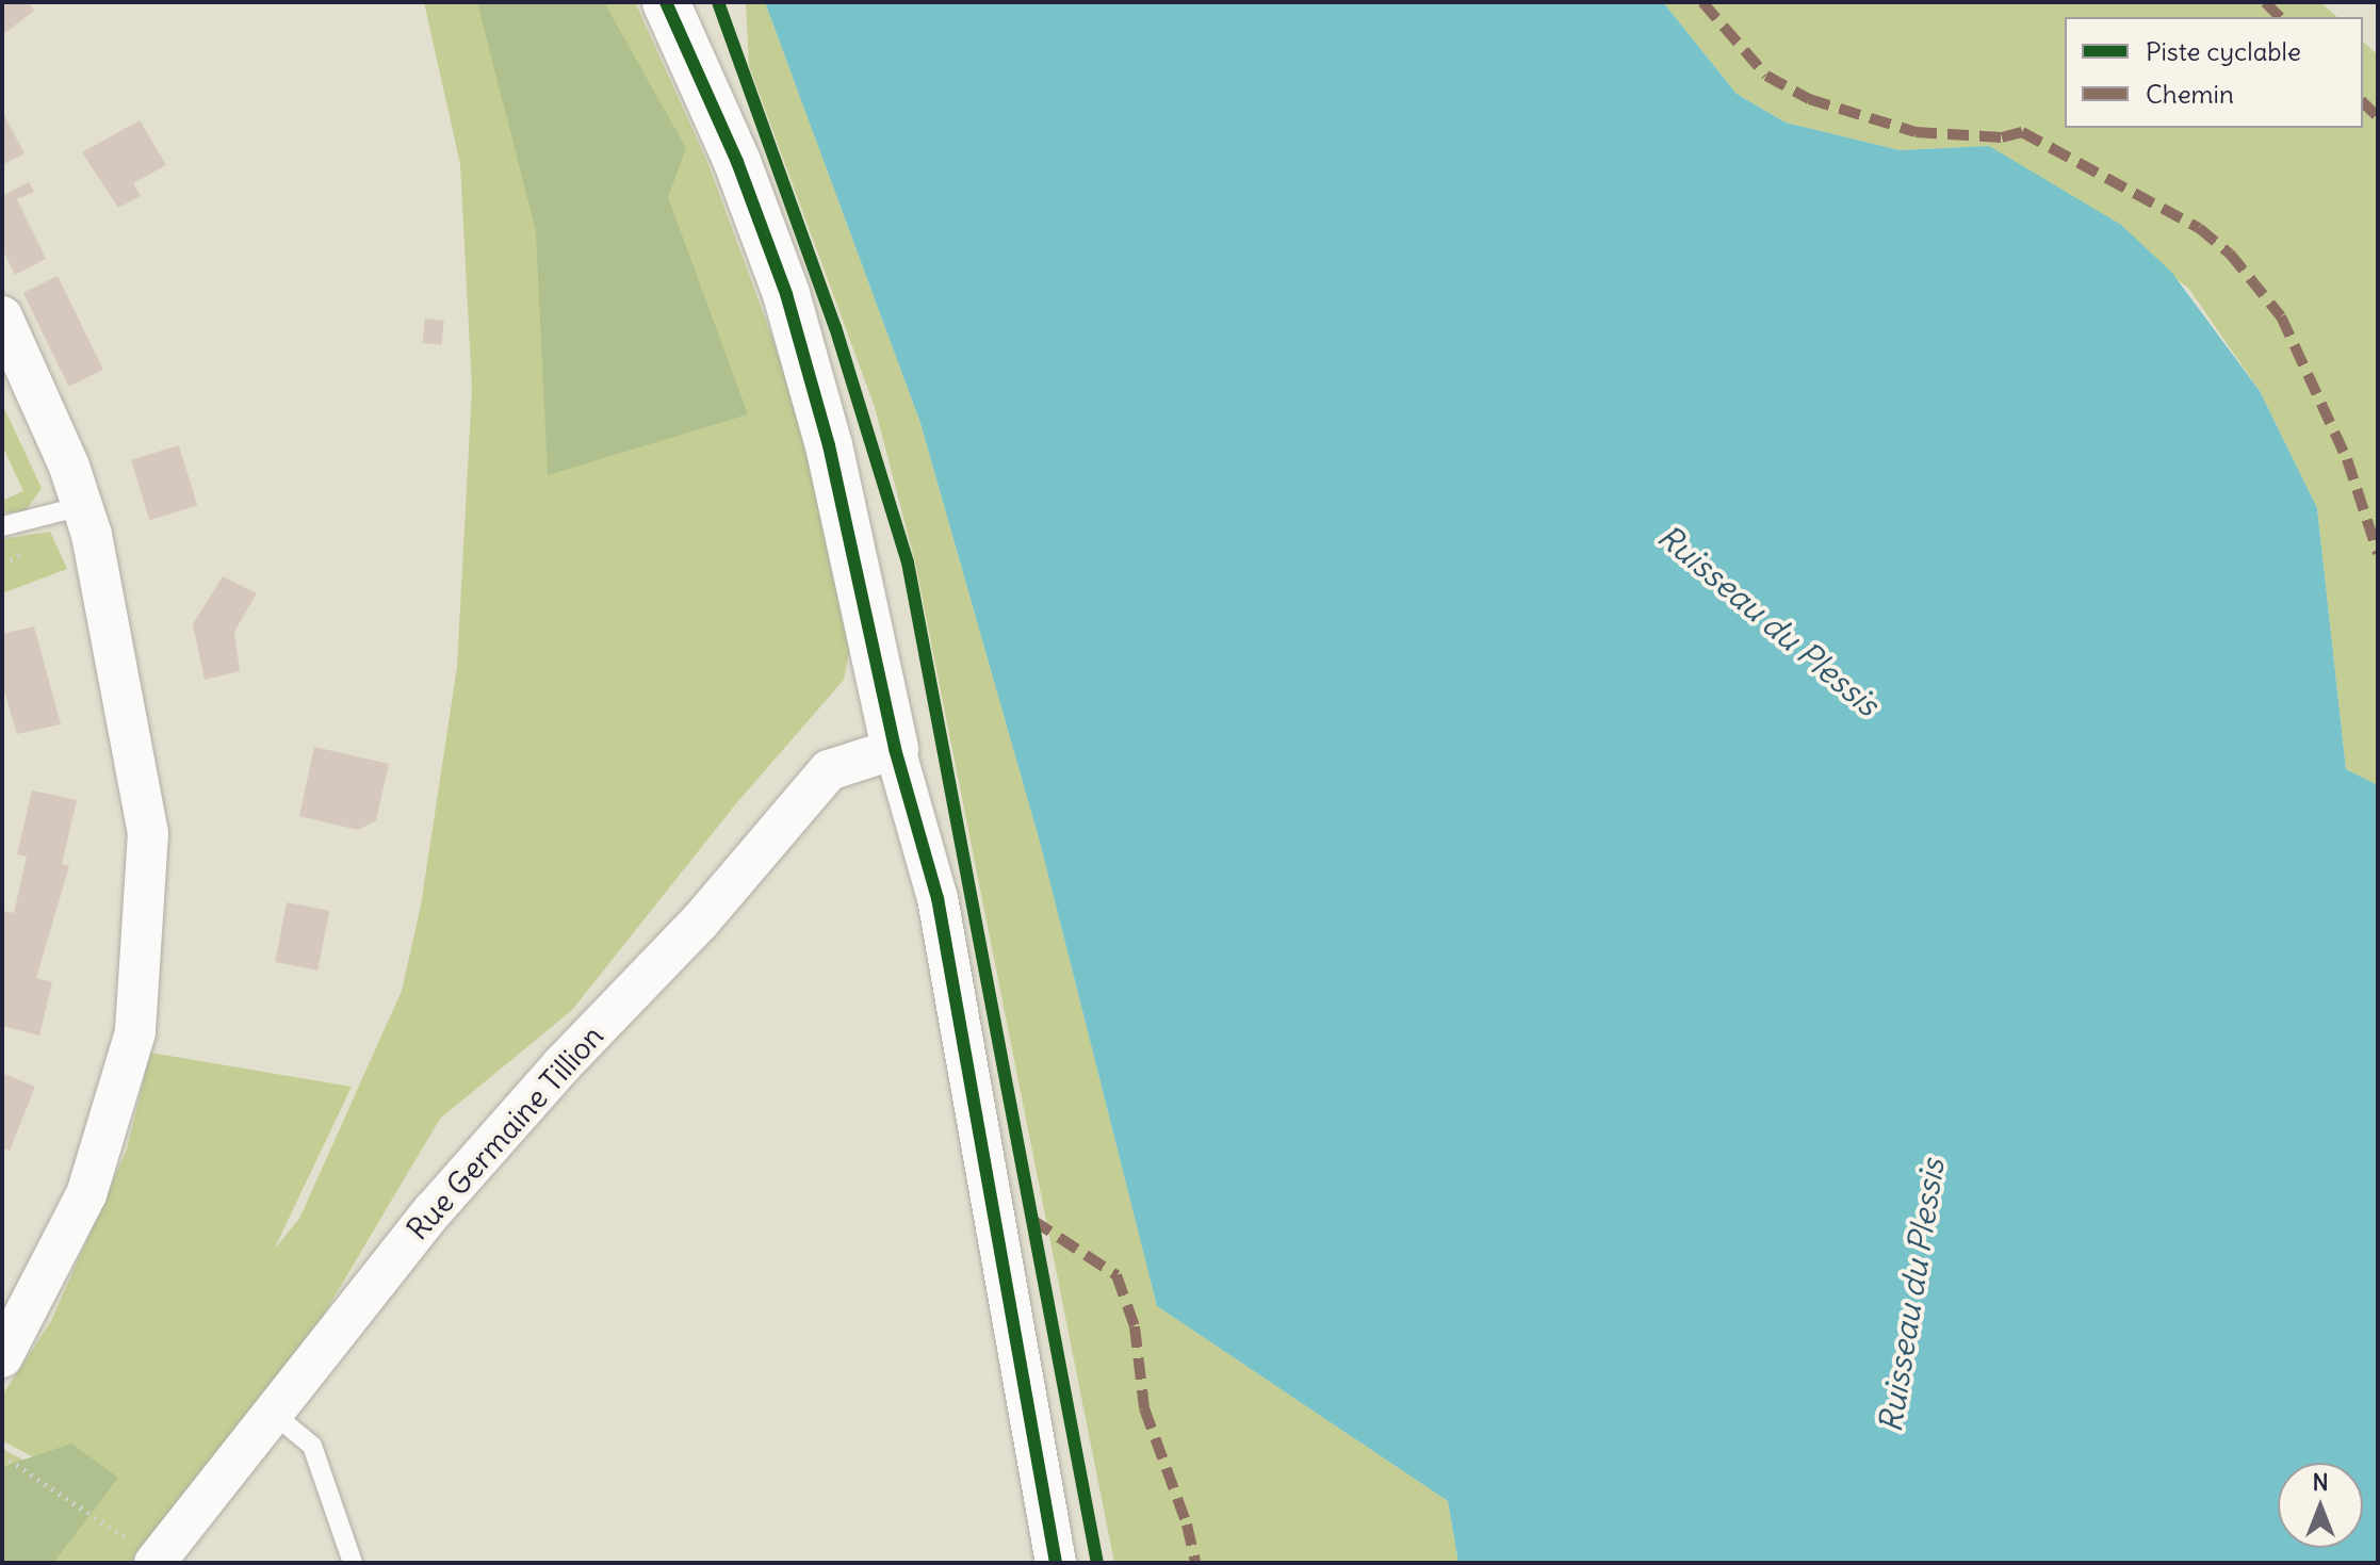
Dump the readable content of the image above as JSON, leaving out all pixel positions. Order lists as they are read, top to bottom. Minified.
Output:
{"streets":{"street":["Rue Germaine Tillion"]},"water":["Ruisseau du Plessis"],"legend":["Piste cyclable","Chemin"],"north":"top"}
